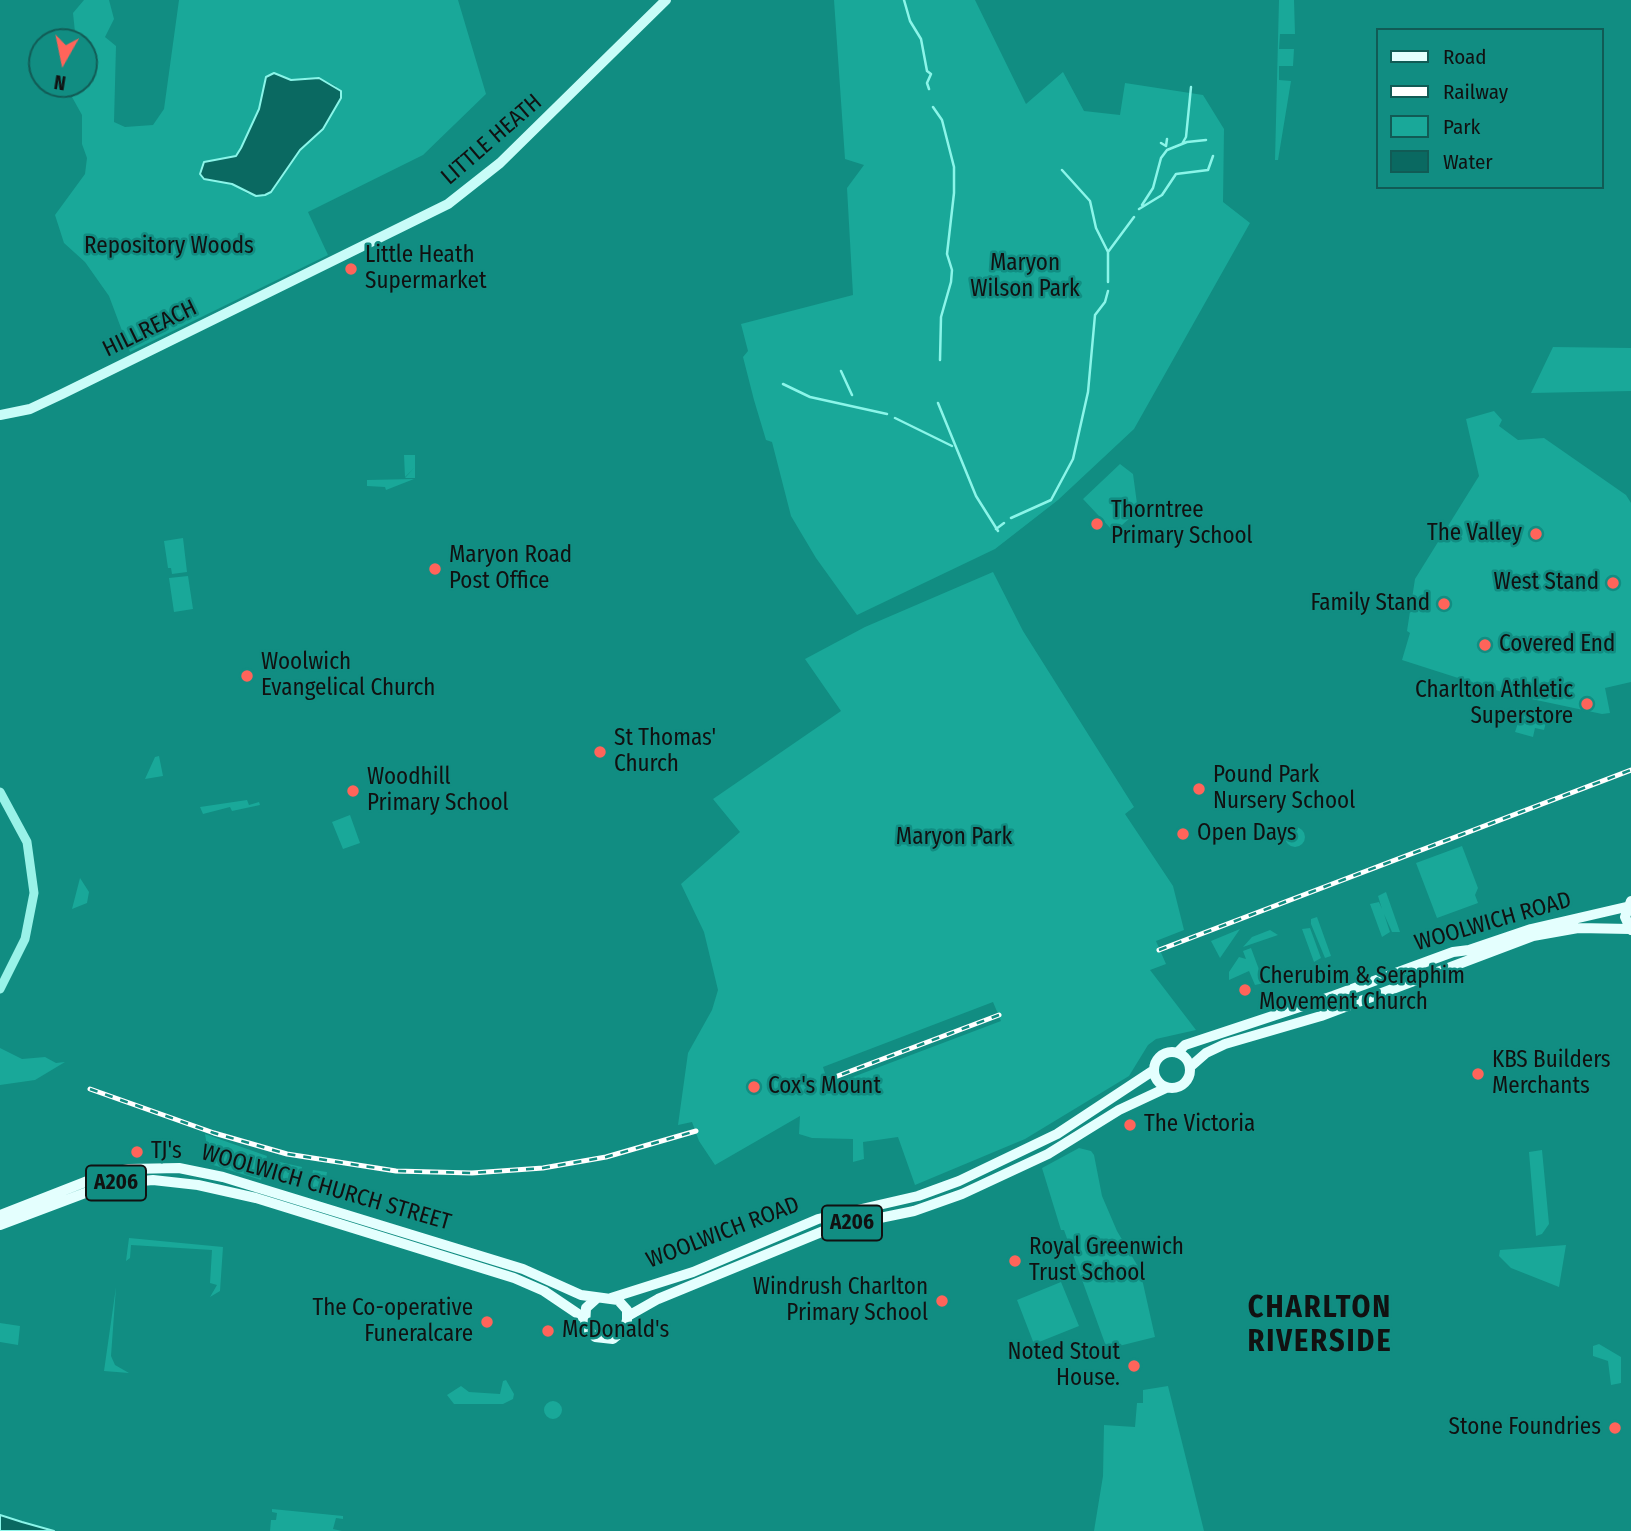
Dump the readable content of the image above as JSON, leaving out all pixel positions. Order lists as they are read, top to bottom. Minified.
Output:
{"streets":{"main road":["LITTLE HEATH","HILLREACH","WOOLWICH ROAD","A206","WOOLWICH CHURCH STREET"]},"crossings":[["LITTLE HEATH","HILLREACH"],["WOOLWICH ROAD","WOOLWICH CHURCH STREET"]],"districts":["CHARLTON RIVERSIDE"],"parks":["Repository Woods","Maryon Wilson Park","Maryon Park"],"places":["Little Heath Supermarket","Thorntree Primary School","The Valley","Maryon Road Post Office","West Stand","Family Stand","Covered End","Woolwich Evangelical Church","Charlton Athletic Superstore","St Thomas' Church","Pound Park Nursery School","Woodhill Primary School","Open Days","Cherubim & Seraphim Movement Church","KBS Builders Merchants","Cox's Mount","The Victoria","TJ's","Royal Greenwich Trust School","Windrush Charlton Primary School","The Co-operative Funeralcare","McDonald's","Noted Stout House.","Stone Foundries"],"legend":["Road","Railway","Park","Water"],"north":"bottom"}
